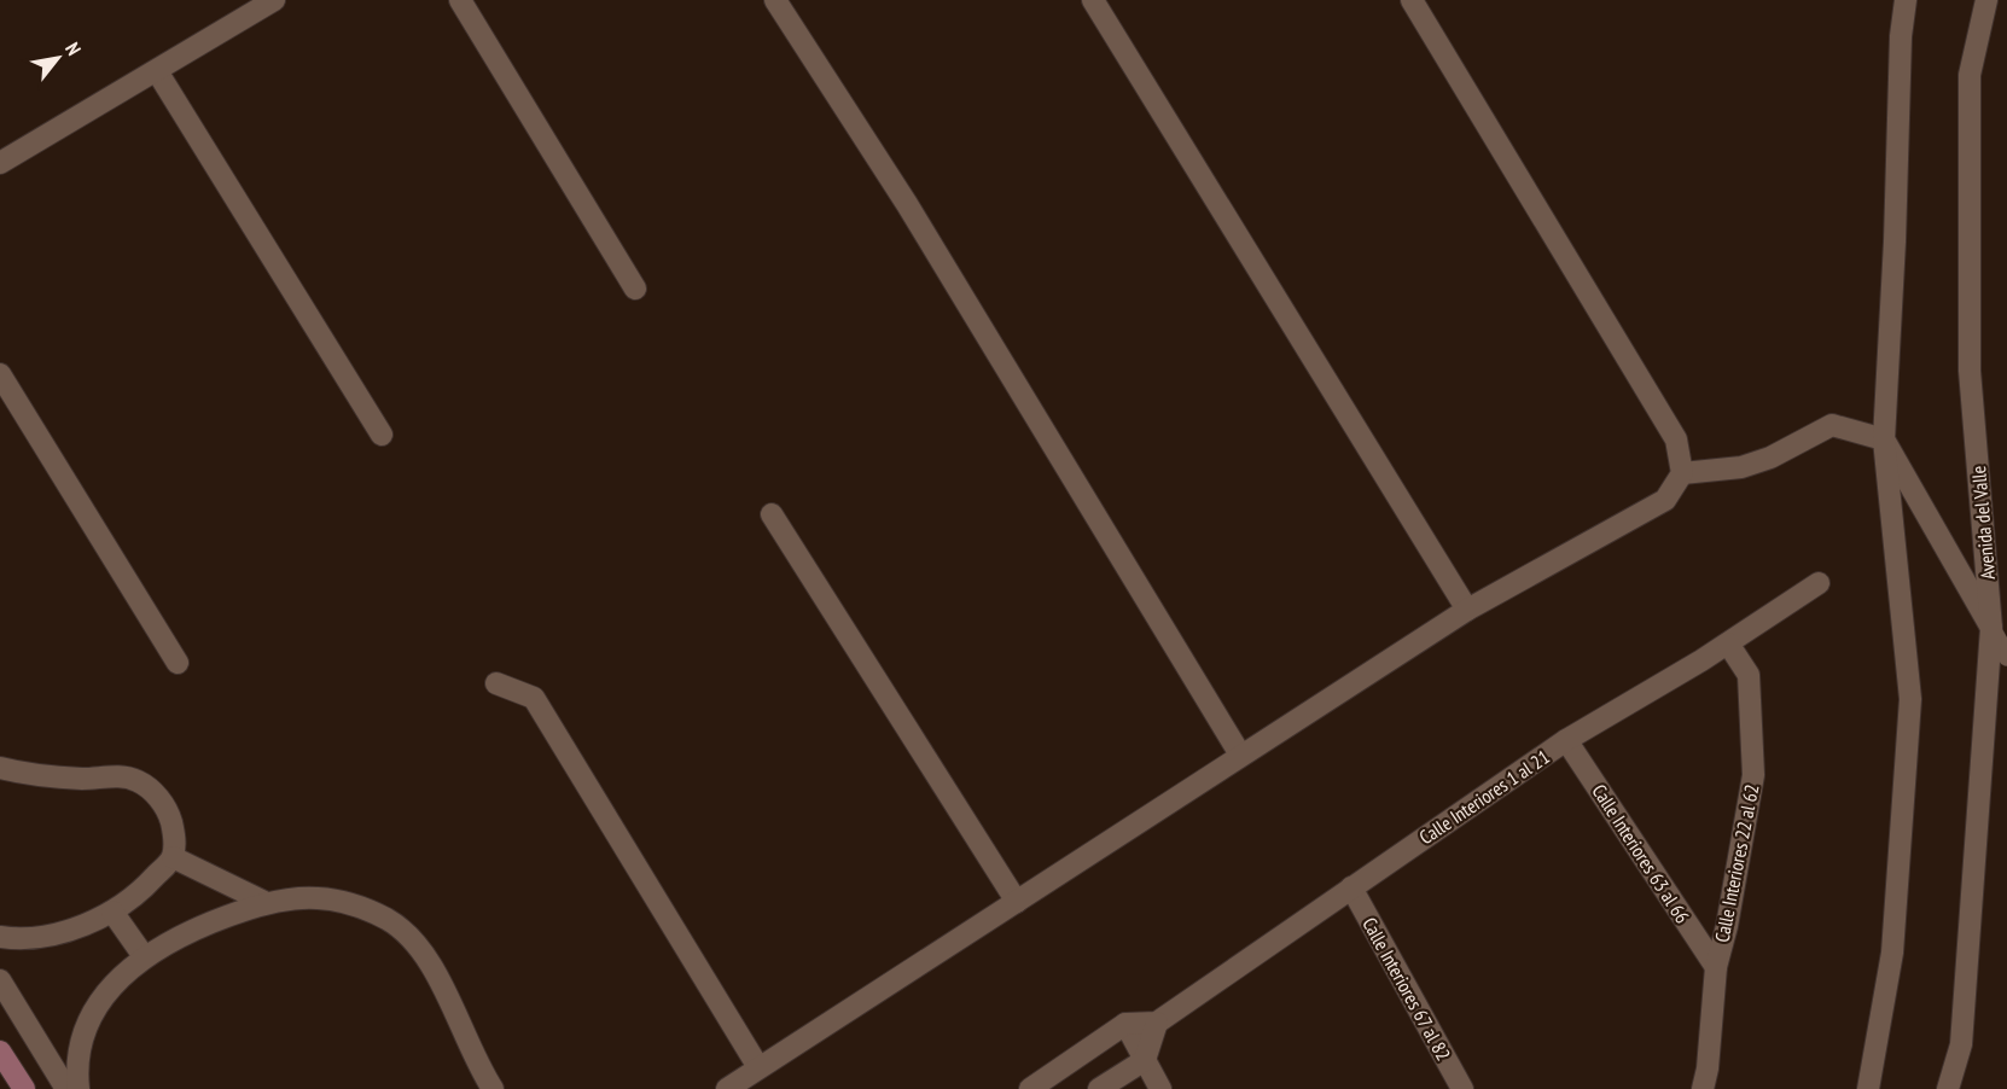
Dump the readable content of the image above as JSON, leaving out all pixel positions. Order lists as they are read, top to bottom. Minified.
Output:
{"streets":{"street":["Avenida del Valle","Calle Interiores 1 al 21","Calle Interiores 63 al 66","Calle Interiores 22 al 62","Calle Interiores 67 al 82"]},"crossings":[["Calle Interiores 1 al 21","Calle Interiores 63 al 66"],["Calle Interiores 1 al 21","Calle Interiores 22 al 62"],["Calle Interiores 1 al 21","Calle Interiores 67 al 82"],["Calle Interiores 63 al 66","Calle Interiores 22 al 62"]],"north":"top right"}
